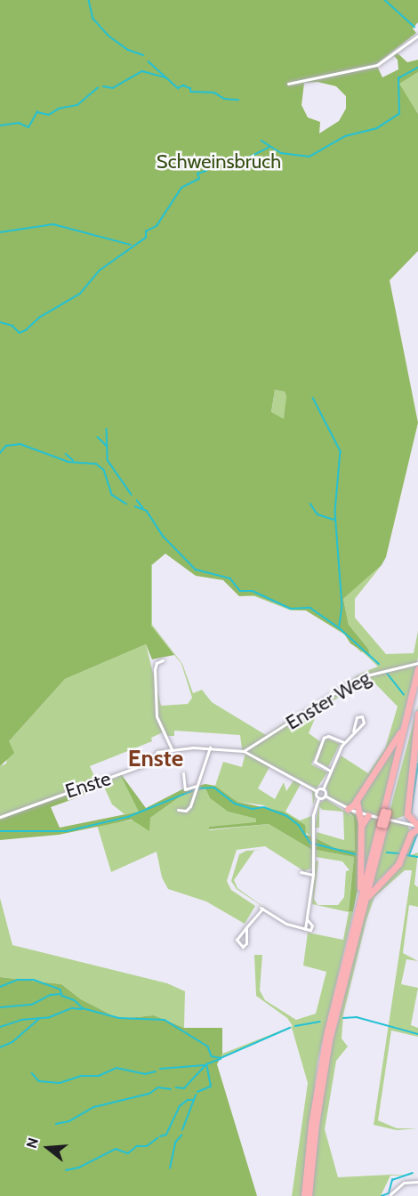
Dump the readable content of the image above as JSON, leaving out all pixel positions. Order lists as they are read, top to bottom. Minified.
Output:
{"streets":{"street":["Enster Weg","Enste"]},"crossings":[["Enster Weg","Enste"]],"districts":["Enste"],"parks":["Schweinsbruch"],"north":"left"}
